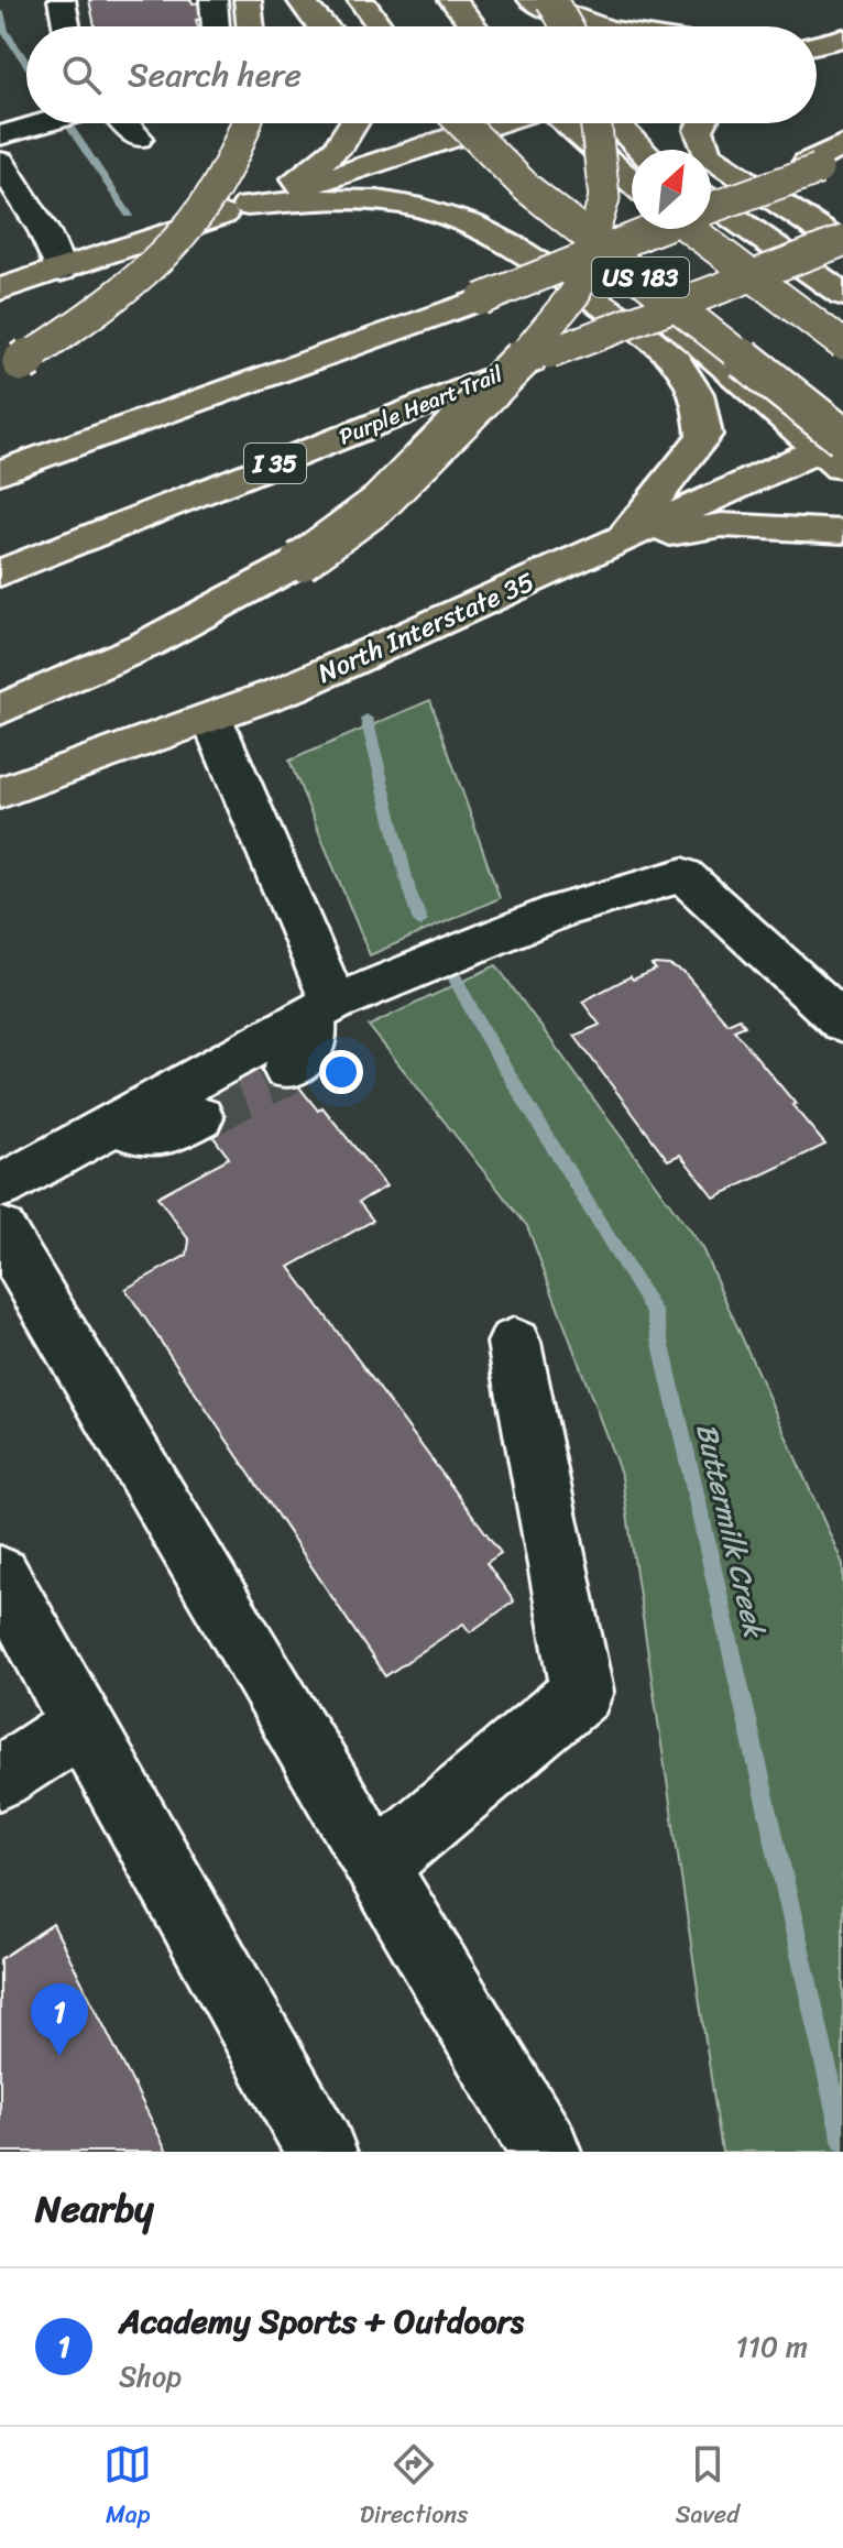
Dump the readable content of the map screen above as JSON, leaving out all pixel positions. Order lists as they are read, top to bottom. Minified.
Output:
{"streets":{"main road":["US 183","Purple Heart Trail","I 35","North Interstate 35"]},"water":["Buttermilk Creek"],"north":"top right","page":{"search":"Search here","pins":"1","heading":"Nearby","list":[{"mark":"1","name":"Academy Sports + Outdoors","note":"Shop","value":"110 m"}],"nav":["Map","Directions","Saved"]}}
